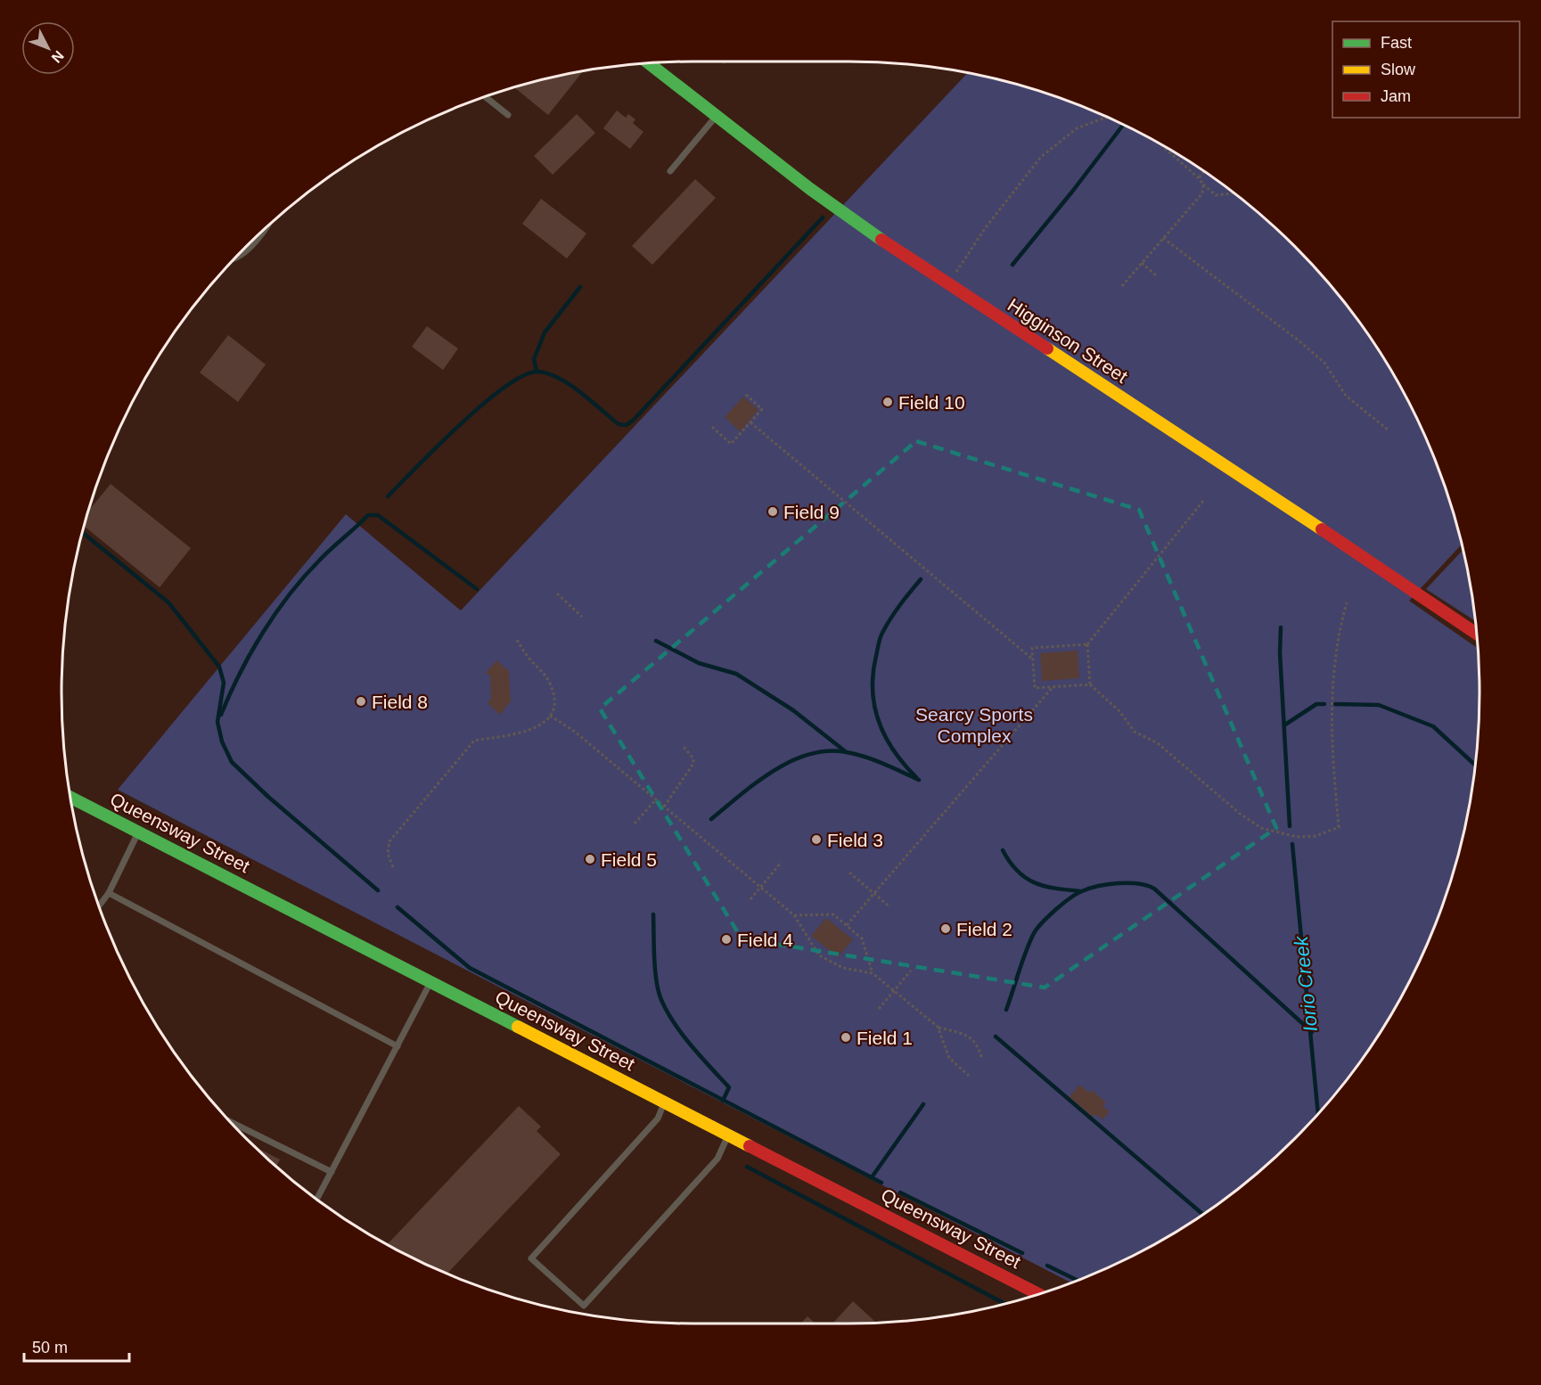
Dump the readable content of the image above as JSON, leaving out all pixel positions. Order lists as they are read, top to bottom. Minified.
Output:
{"streets":{"street":["Higginson Street","Queensway Street"]},"water":["Iorio Creek"],"parks":["Searcy Sports Complex"],"places":["Field 10","Field 9","Field 8","Field 3","Field 5","Field 2","Field 4","Field 1"],"legend":["Fast","Slow","Jam"],"scale_bar":"50 m","north":"bottom right"}
